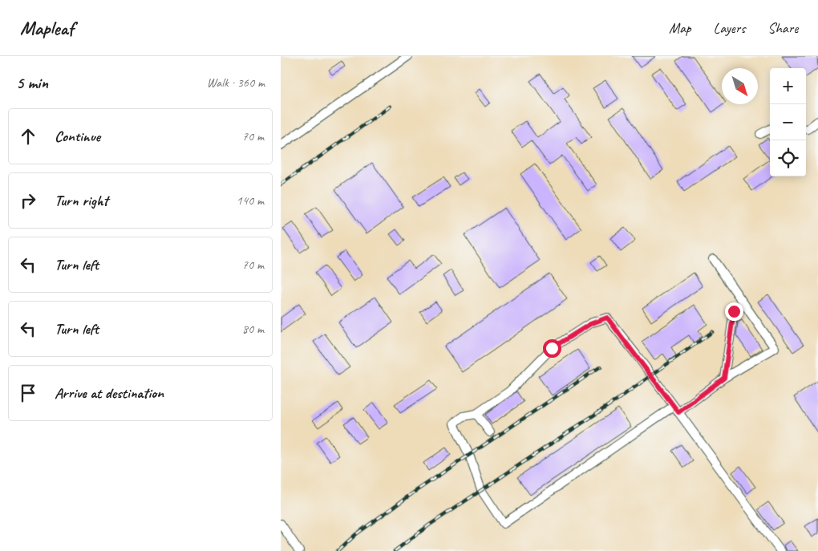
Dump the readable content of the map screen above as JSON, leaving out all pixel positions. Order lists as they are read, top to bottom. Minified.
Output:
{"north":"bottom right","page":{"header":"Mapleaf","nav":["Map","Layers","Share"],"heading":["5 min","Walk · 360 m"],"map_buttons":["+","−"],"list":[["Continue","70 m"],["Turn right","140 m"],["Turn left","70 m"],["Turn left","80 m"],"Arrive at destination"]}}
